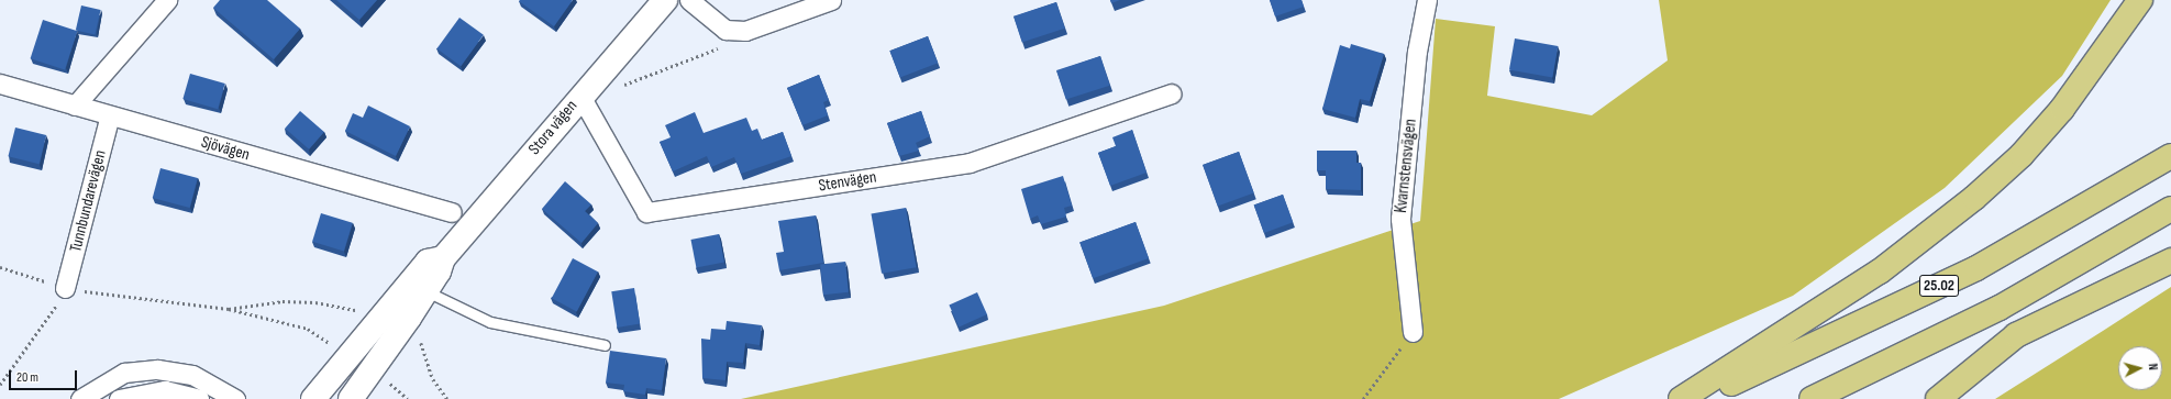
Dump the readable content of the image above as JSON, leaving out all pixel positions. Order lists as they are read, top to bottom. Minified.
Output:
{"streets":{"highway":["25.02"],"street":["Stora vägen","Sjövägen","Kvarnstensvägen","Stenvägen","Tunnbundarevägen"]},"crossings":[["Stora vägen","Stenvägen"],["Sjövägen","Tunnbundarevägen"]],"scale_bar":"20 m","north":"right"}
